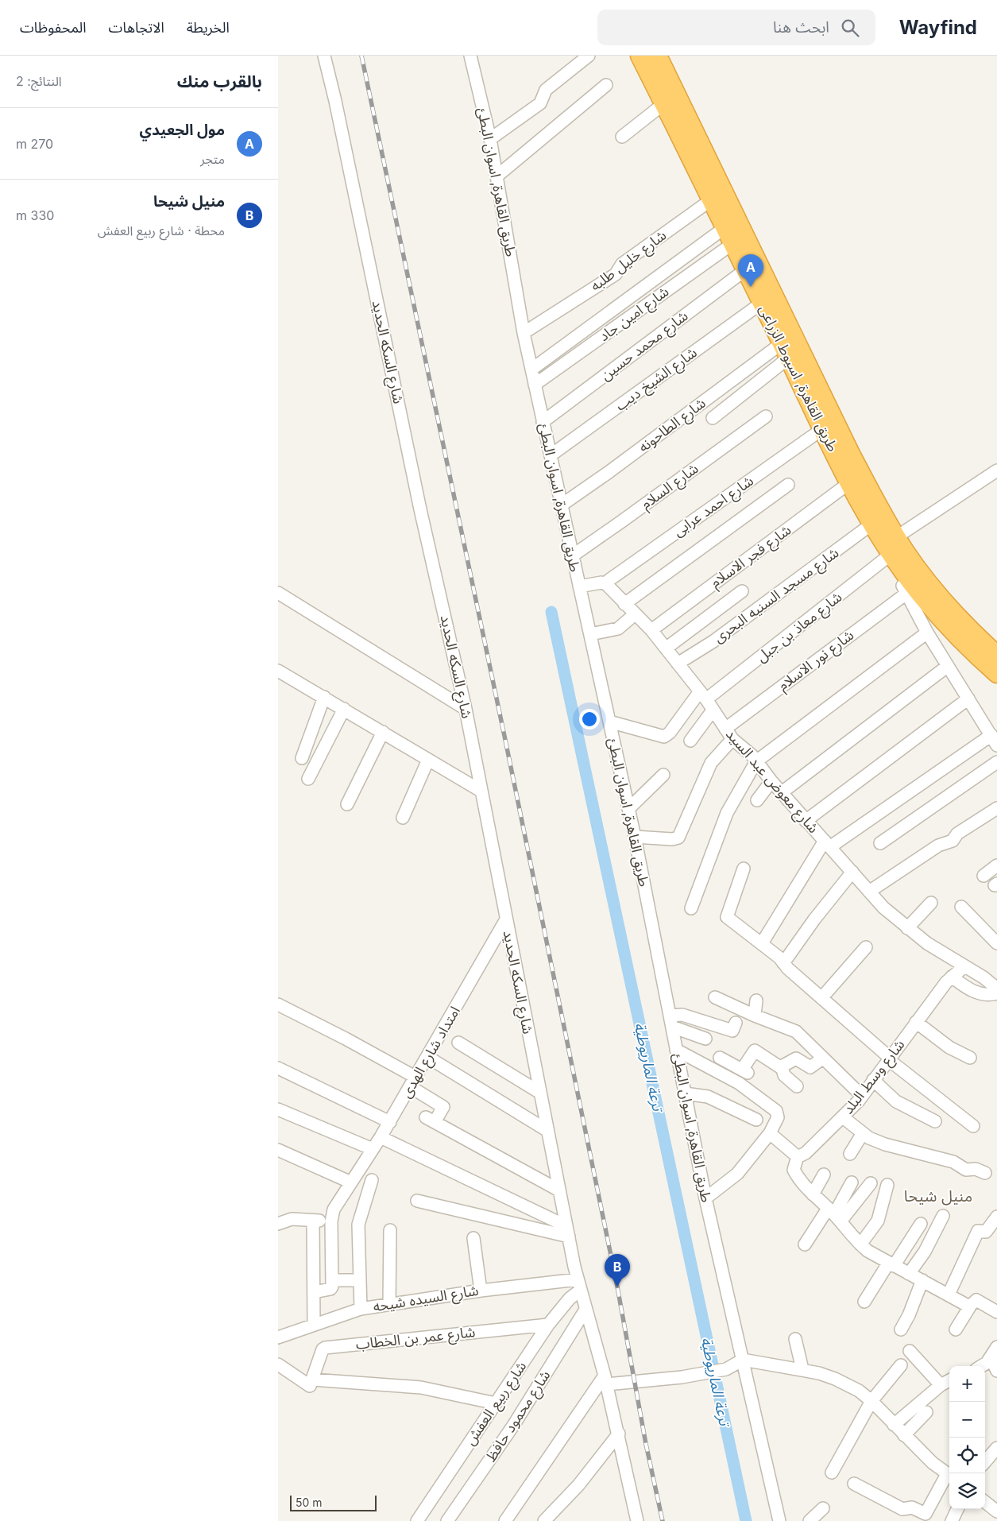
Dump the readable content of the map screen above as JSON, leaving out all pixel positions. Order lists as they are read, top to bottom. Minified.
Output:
{"streets":{"highway":["طريق القاهرة, اسيوط الزراعى"],"street":["طريق القاهرة, اسوان البطئ","شارع خليل طلبه","شارع امين جاد","شارع محمد حسين","شارع السكه الحديد","شارع الشيخ ديب","شارع الطاحونه","شارع السلام","شارع احمد عرابى","شارع فجر الاسلام","شارع مسجد السنيه البحرى","شارع معاذ بن جبل","شارع نور الاسلام","شارع معوض عبد السيد","امتداد شارع الهدى","شارع وسط البلد","شارع السيده شيحه","شارع عمر بن الخطاب","شارع ربيع العفش","شارع محمود حافظ"]},"crossings":[["طريق القاهرة, اسوان البطئ","شارع خليل طلبه"],["طريق القاهرة, اسوان البطئ","شارع امين جاد"],["طريق القاهرة, اسوان البطئ","شارع محمد حسين"],["طريق القاهرة, اسوان البطئ","شارع الشيخ ديب"],["طريق القاهرة, اسوان البطئ","شارع الطاحونه"],["طريق القاهرة, اسوان البطئ","شارع السلام"],["طريق القاهرة, اسوان البطئ","شارع معاذ بن جبل"],["شارع خليل طلبه","طريق القاهرة, اسيوط الزراعى"],["شارع امين جاد","طريق القاهرة, اسيوط الزراعى"],["شارع محمد حسين","طريق القاهرة, اسيوط الزراعى"],["شارع السكه الحديد","امتداد شارع الهدى"],["شارع السكه الحديد","شارع السيده شيحه"],["شارع السكه الحديد","شارع ربيع العفش"],["شارع السكه الحديد","شارع محمود حافظ"],["طريق القاهرة, اسيوط الزراعى","شارع الشيخ ديب"],["طريق القاهرة, اسيوط الزراعى","شارع الطاحونه"],["طريق القاهرة, اسيوط الزراعى","شارع احمد عرابى"],["طريق القاهرة, اسيوط الزراعى","شارع فجر الاسلام"],["طريق القاهرة, اسيوط الزراعى","شارع مسجد السنيه البحرى"],["طريق القاهرة, اسيوط الزراعى","شارع معاذ بن جبل"],["شارع احمد عرابى","شارع معوض عبد السيد"],["شارع فجر الاسلام","شارع معوض عبد السيد"],["شارع مسجد السنيه البحرى","شارع معوض عبد السيد"],["شارع معاذ بن جبل","شارع معوض عبد السيد"],["شارع نور الاسلام","شارع معوض عبد السيد"],["شارع معوض عبد السيد","شارع وسط البلد"],["شارع السيده شيحه","شارع ربيع العفش"],["شارع عمر بن الخطاب","شارع ربيع العفش"]],"districts":["منيل شيحا"],"water":["ترعة الماريوطية"],"scale_bar":"50 m","page":{"header":"Wayfind","search":"ابحث هنا","nav":["الخريطة","الاتجاهات","المحفوظات"],"heading":["بالقرب منك","النتائج: 2"],"list":[{"mark":"A","name":"مول الجعيدي","note":"متجر","value":"270 m"},{"mark":"B","name":"منيل شيحا","note":"محطة · شارع ربيع العفش","value":"330 m"}],"pins":["A","B"],"map_buttons":["+","−"],"scale":"50 m"}}
